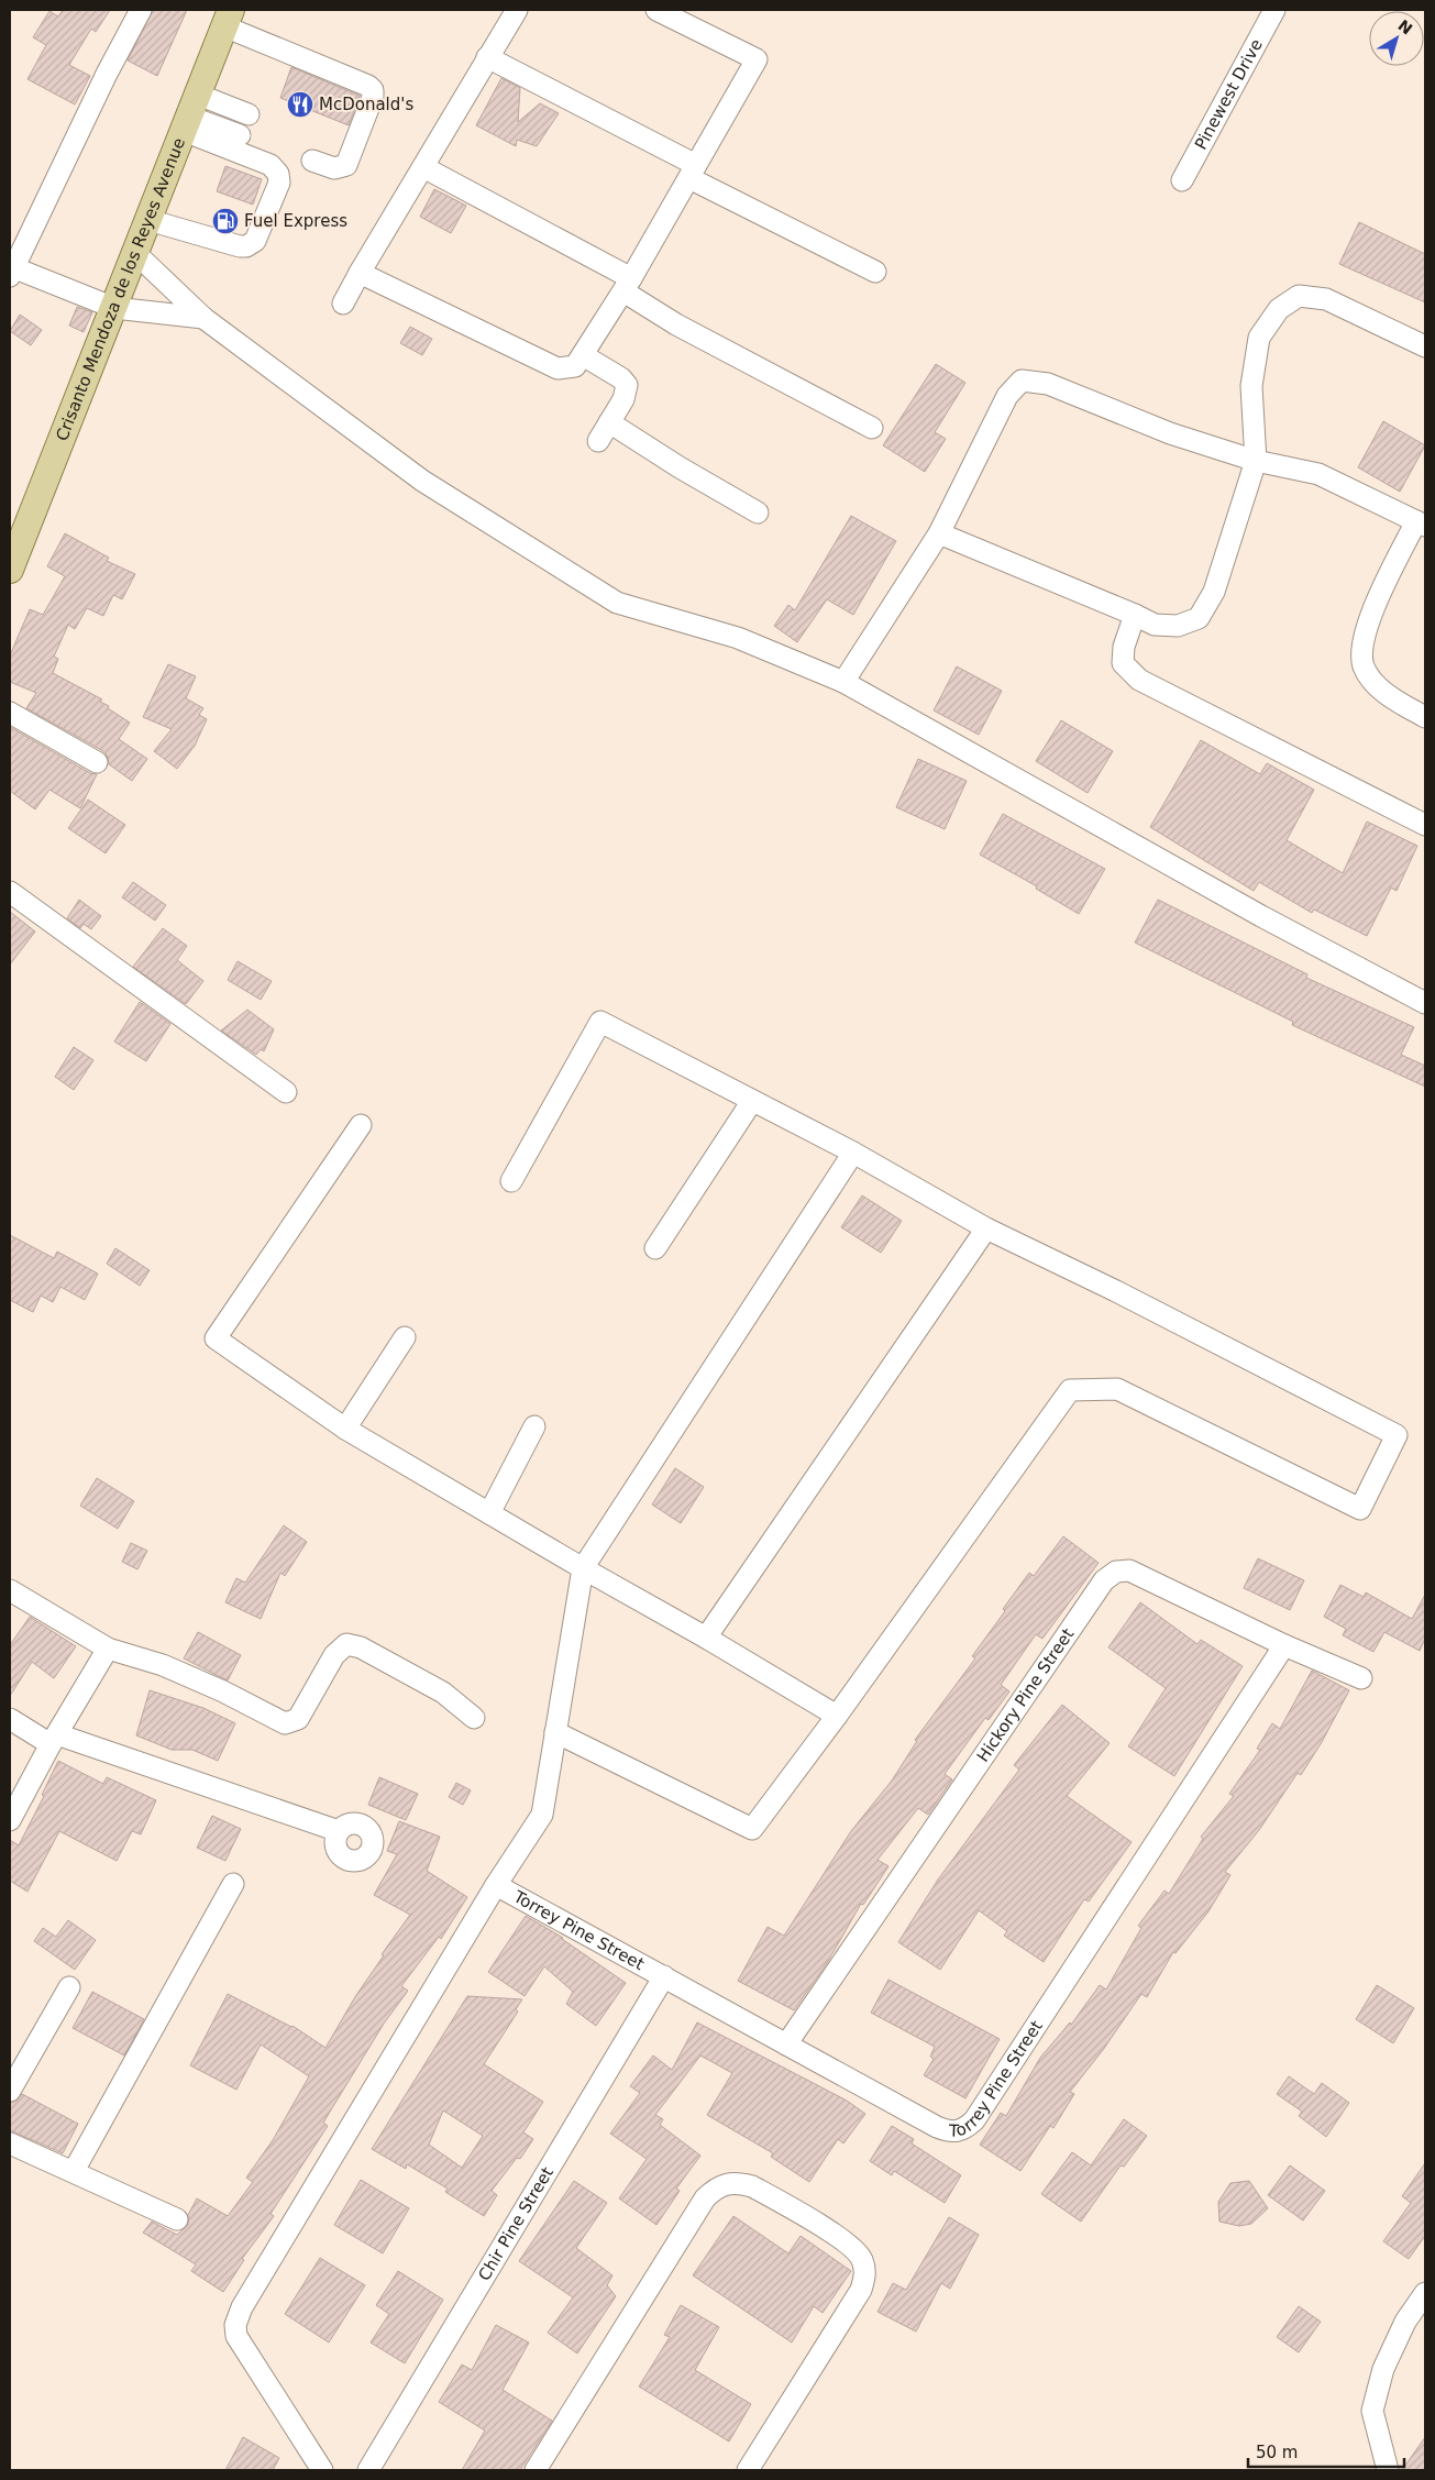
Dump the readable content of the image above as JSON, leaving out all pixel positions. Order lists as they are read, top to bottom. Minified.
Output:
{"streets":{"main road":["Crisanto Mendoza de los Reyes Avenue"],"street":["Pinewest Drive","Hickory Pine Street","Torrey Pine Street","Chir Pine Street"]},"crossings":[["Hickory Pine Street","Torrey Pine Street"],["Torrey Pine Street","Chir Pine Street"]],"places":{"restaurant":["McDonald's"],"fuel station":["Fuel Express"]},"scale_bar":"50 m","north":"top right"}
